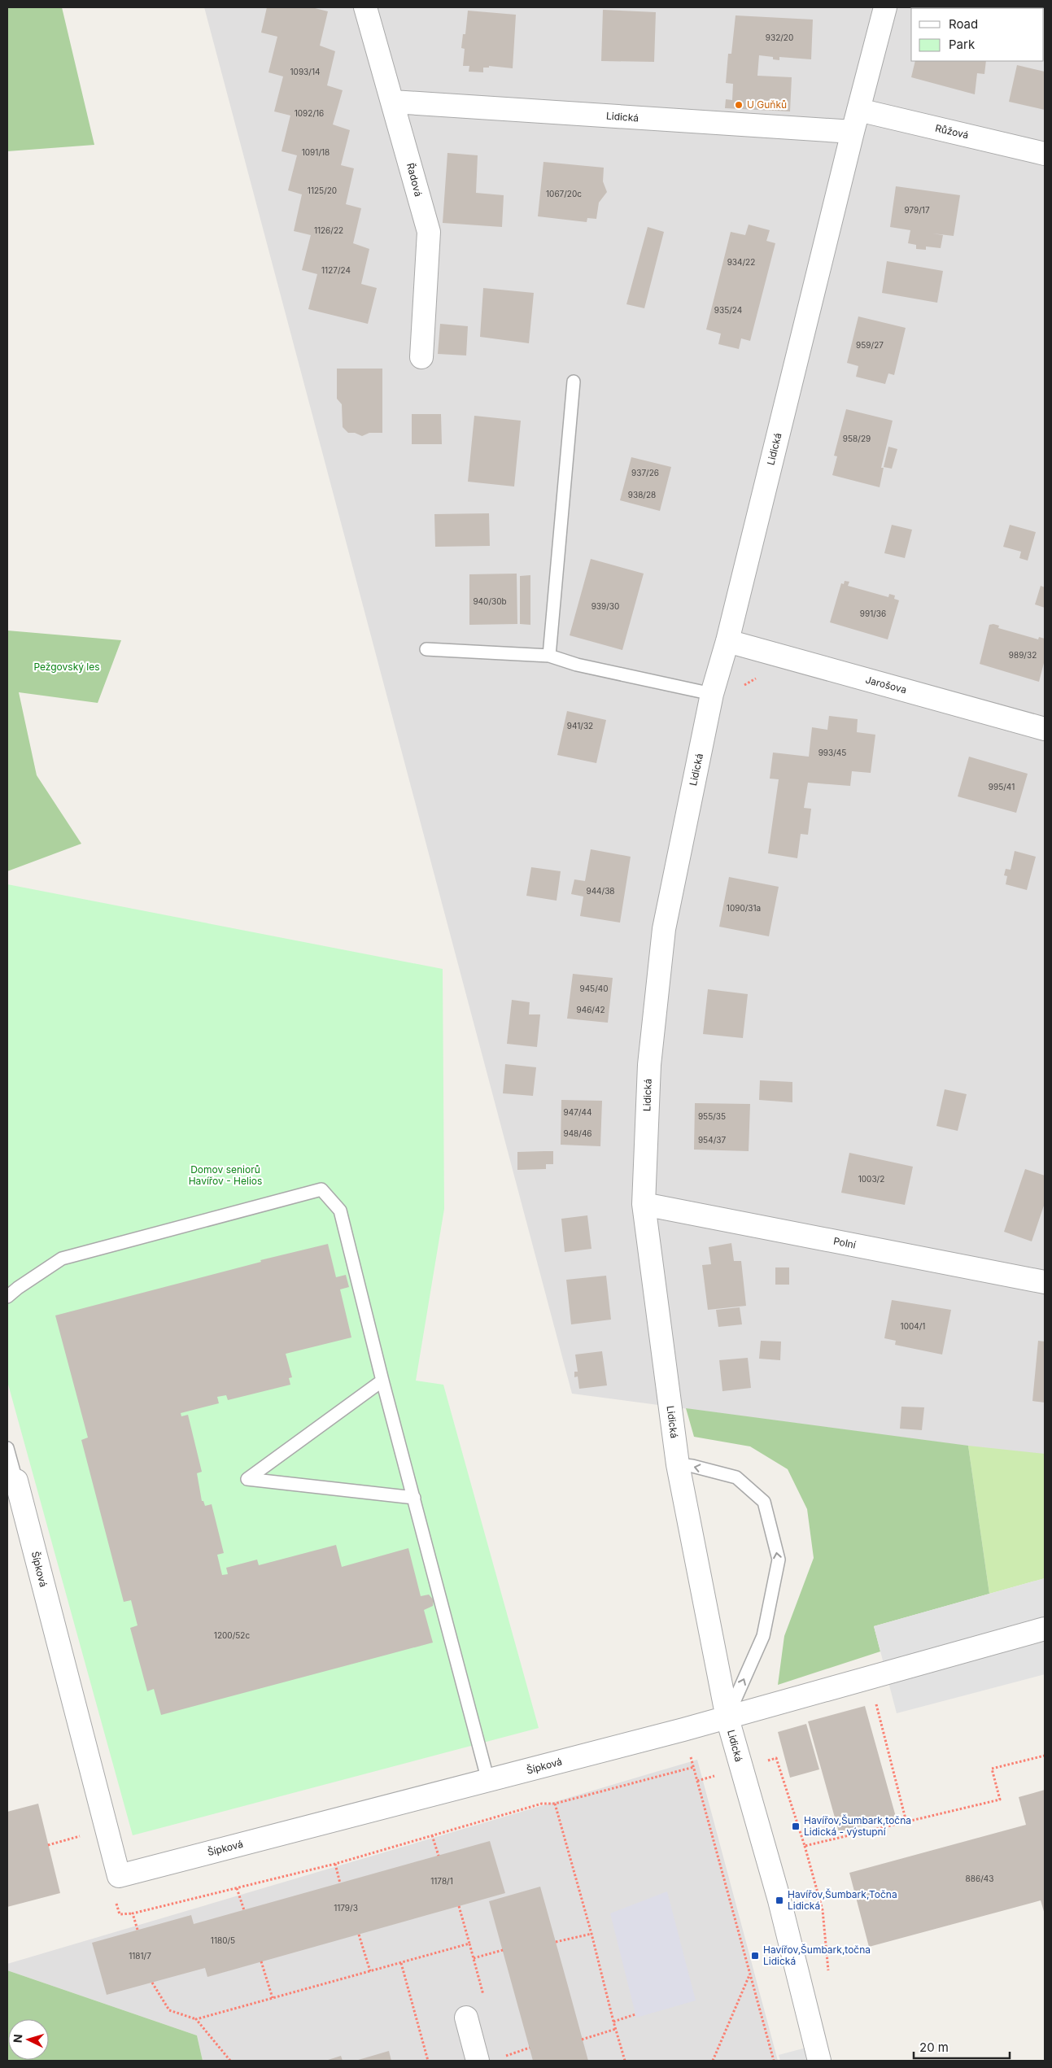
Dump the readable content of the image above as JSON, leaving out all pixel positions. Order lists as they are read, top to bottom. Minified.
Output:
{"streets":{"street":["Lidická","Růžová","Řadová","Jarošova","Polní","Šípková"]},"crossings":[["Lidická","Růžová"],["Lidická","Řadová"],["Lidická","Jarošova"],["Lidická","Polní"],["Lidická","Šípková"]],"parks":["Pežgovský les","Domov seniorů Havířov - Helios"],"places":{"other":["U Guňků"],"transit":["Havířov,Šumbark,točna Lidická - výstupní","Havířov,Šumbark,Točna Lidická","Havířov,Šumbark,točna Lidická"]},"house_numbers":["932/20","1093/14","1092/16","1091/18","1125/20","1067/20c","979/17","1126/22","934/22","1127/24","935/24","959/27","958/29","937/26","938/28","940/30b","939/30","991/36","989/32","941/32","993/45","995/41","944/38","1090/31a","945/40","946/42","947/44","955/35","948/46","954/37","1003/2","1004/1","1200/52c","886/43","1178/1","1179/3","1180/5","1181/7"],"legend":["Road","Park"],"scale_bar":"20 m","north":"left"}
